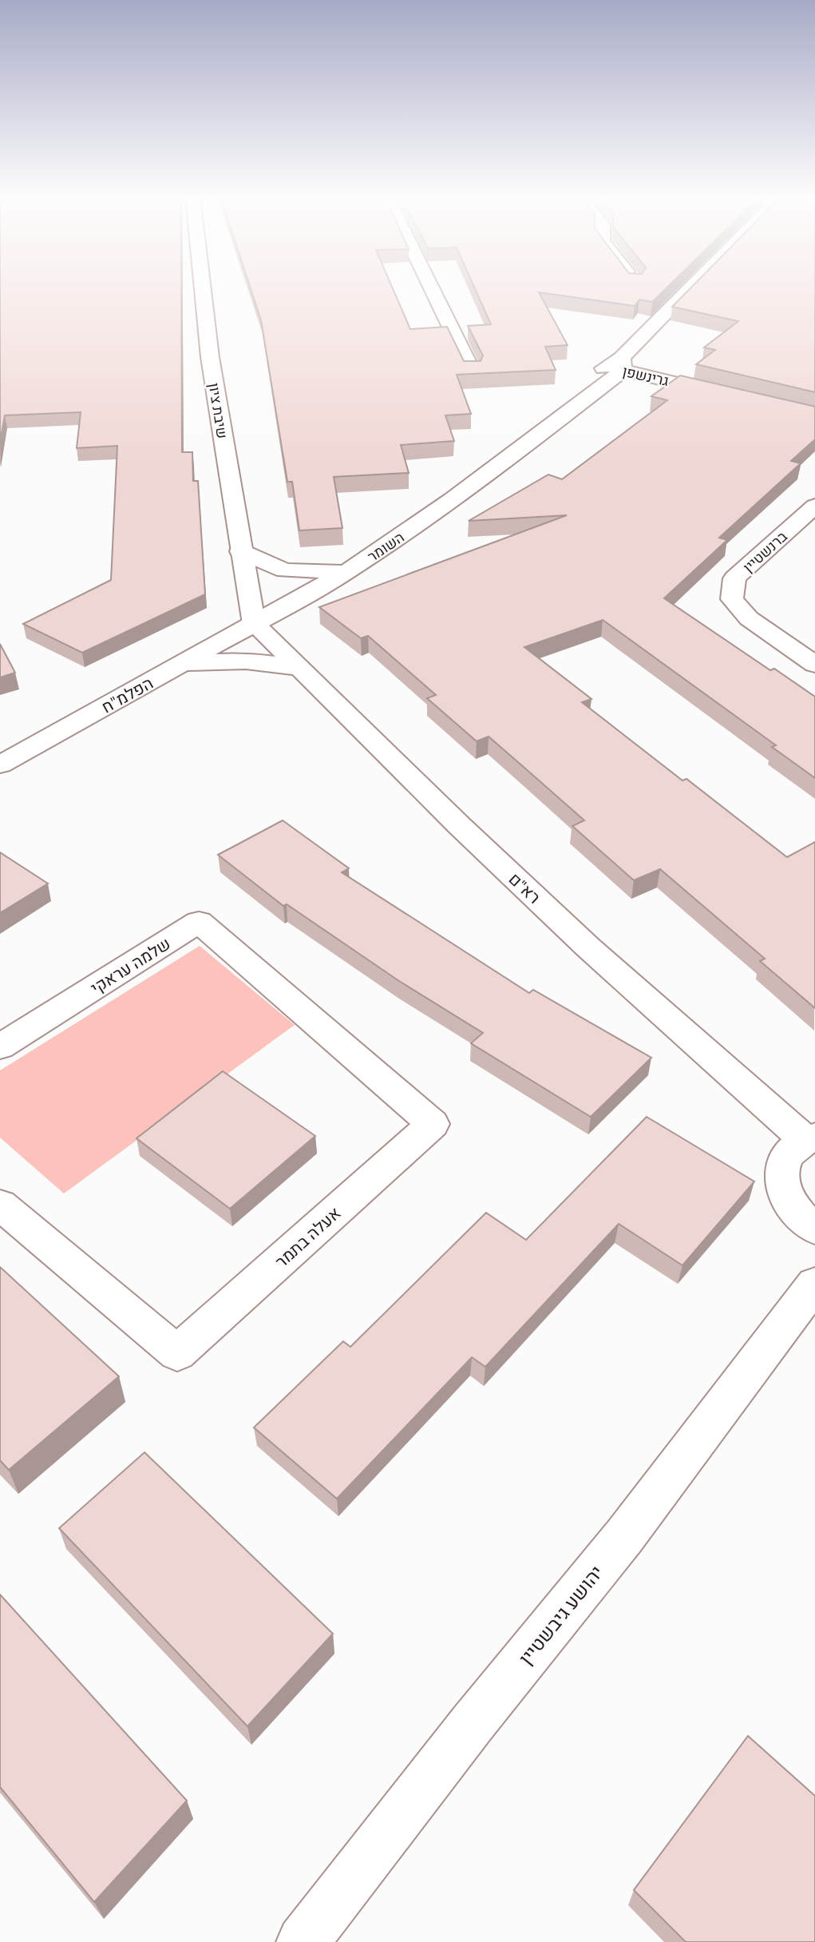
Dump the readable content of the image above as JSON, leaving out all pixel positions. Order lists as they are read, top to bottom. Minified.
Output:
{"streets":{"street":["גרינשפן","שיבת ציון","השומר","ברנשטיין","הפלמ\"ח","רא\"ם","שלמה עראקי","אעלה בתמר","יהושע גיבשטיין"]},"crossings":[["גרינשפן","השומר"],["שיבת ציון","השומר"],["שיבת ציון","הפלמ\"ח"],["שיבת ציון","רא\"ם"],["השומר","הפלמ\"ח"],["השומר","רא\"ם"],["הפלמ\"ח","רא\"ם"],["שלמה עראקי","אעלה בתמר"]]}
